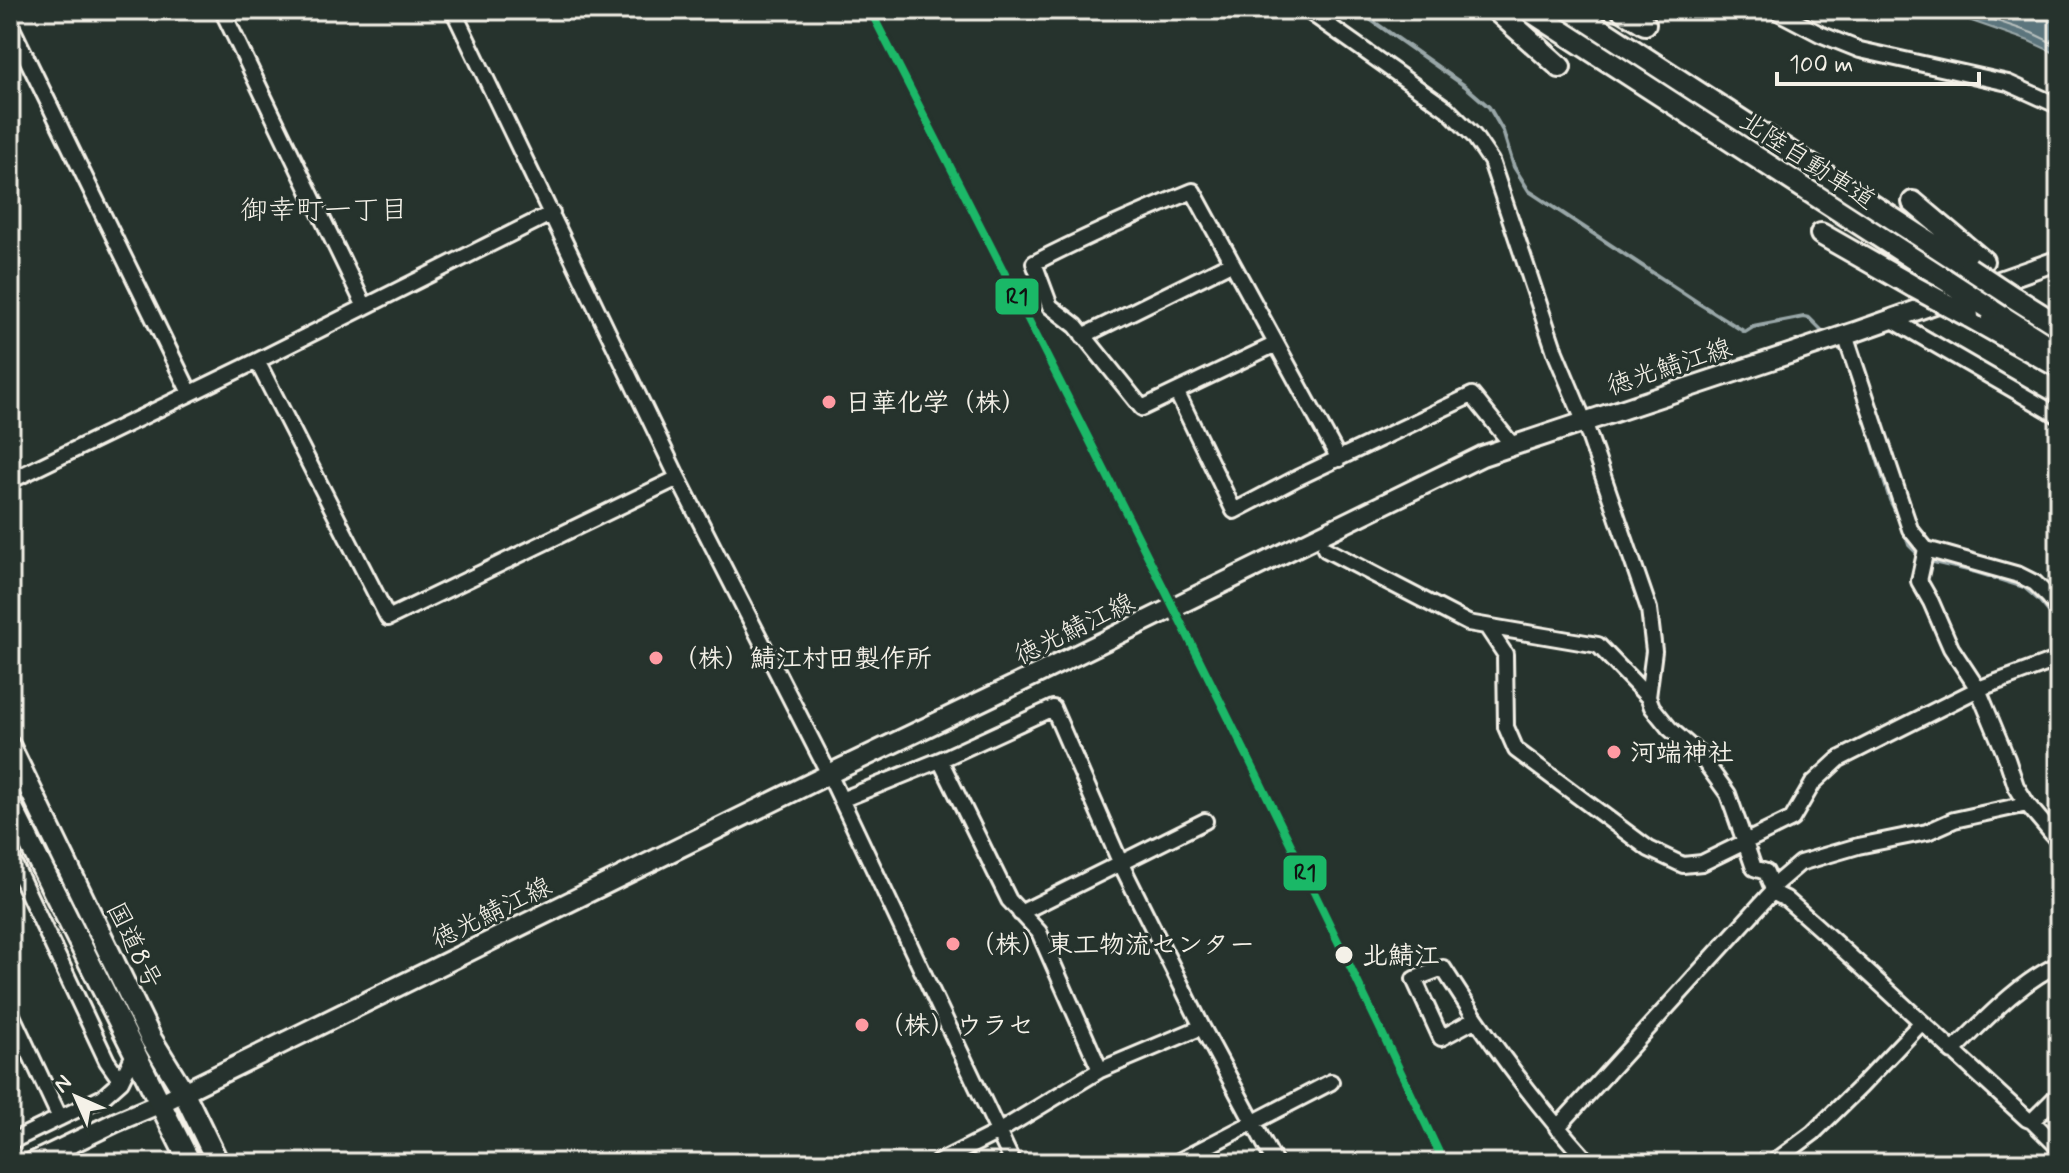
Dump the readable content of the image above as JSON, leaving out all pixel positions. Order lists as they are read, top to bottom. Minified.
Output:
{"streets":{"highway":["北陸自動車道","国道8号"],"main road":["徳光鯖江線"]},"crossings":[["徳光鯖江線","国道8号"]],"districts":["御幸町一丁目"],"places":["日華化学（株）","（株）鯖江村田製作所","河端神社","（株）東工物流センター","北鯖江","（株）ウラセ"],"lines":["transit line R1"],"scale_bar":"100 m","north":"top left"}
